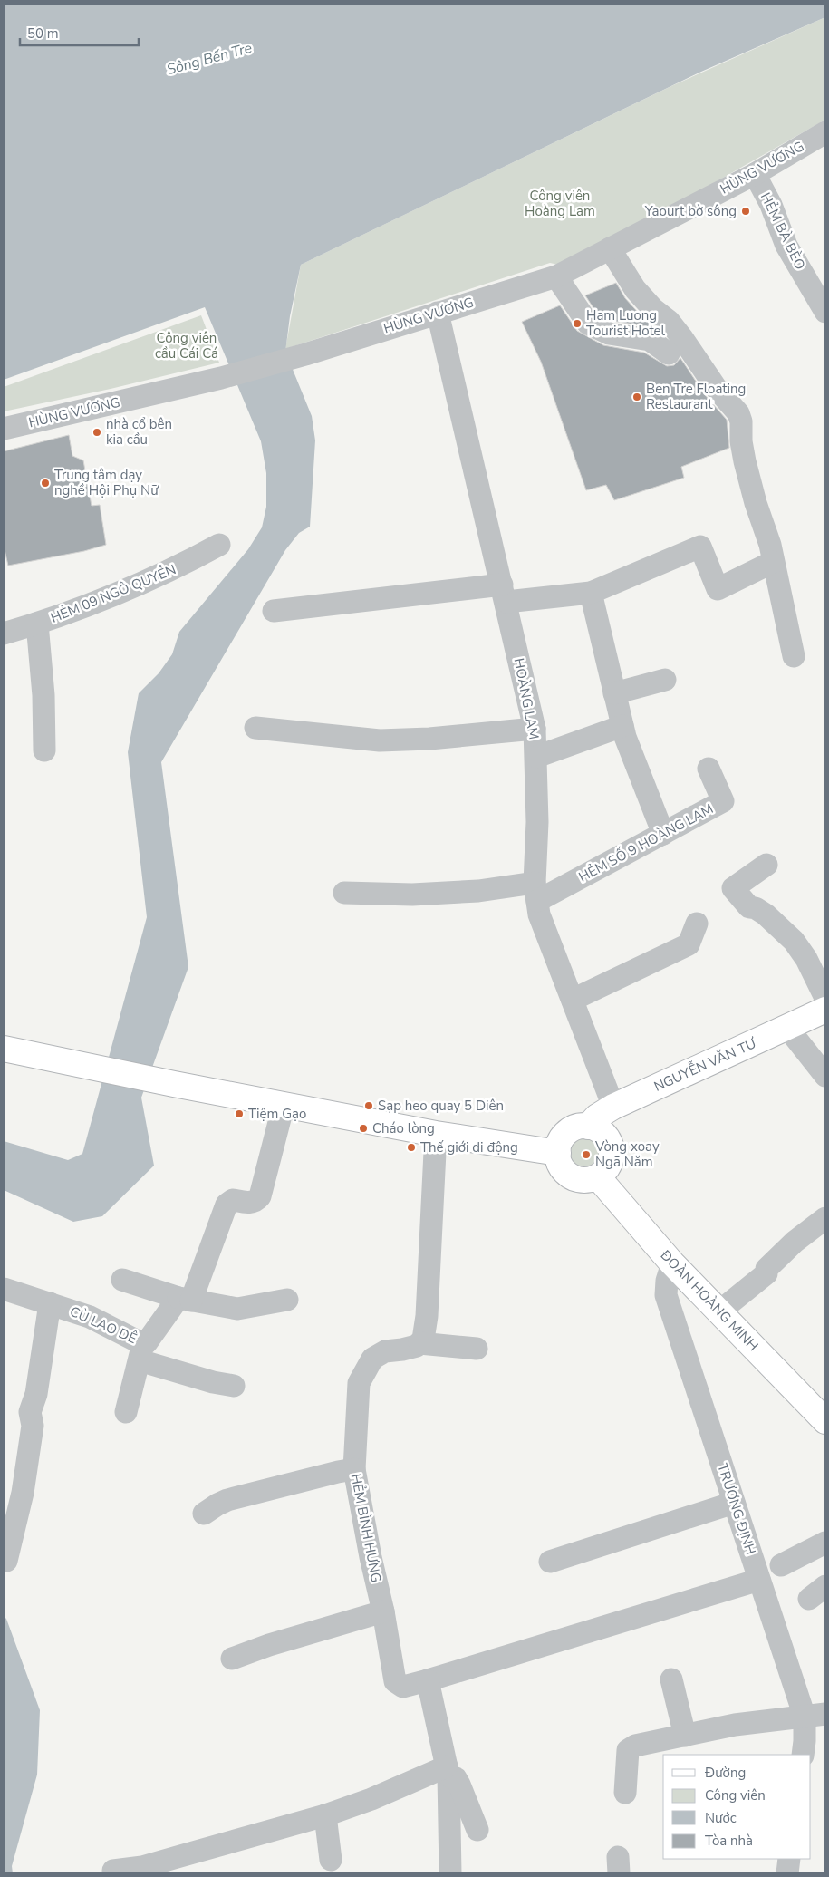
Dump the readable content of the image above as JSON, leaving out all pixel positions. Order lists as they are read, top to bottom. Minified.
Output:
{"streets":{"main road":["NGUYỄN VĂN TƯ","ĐOÀN HOÀNG MINH"],"street":["HÙNG VƯƠNG","HẺM BÀ BÈO","HẺM 09 NGÔ QUYỀN","HOÀNG LAM","HẺM SỐ 9 HOÀNG LAM","CÙ LAO DÊ","TRƯƠNG ĐỊNH","HẺM BÌNH HƯNG"]},"crossings":[["HÙNG VƯƠNG","HẺM BÀ BÈO"],["HÙNG VƯƠNG","HOÀNG LAM"],["HOÀNG LAM","HẺM SỐ 9 HOÀNG LAM"],["HOÀNG LAM","NGUYỄN VĂN TƯ"],["NGUYỄN VĂN TƯ","ĐOÀN HOÀNG MINH"],["ĐOÀN HOÀNG MINH","TRƯƠNG ĐỊNH"]],"water":["Sông Bến Tre"],"parks":["Công viên Hoàng Lam","Công viên cầu Cái Cá"],"places":["Yaourt bờ sông","Ham Luong Tourist Hotel","Ben Tre Floating Restaurant","nhà cổ bên kia cầu","Trung tâm dạy nghề Hội Phụ Nữ","Sạp heo quay 5 Diên","Tiệm Gạo","Cháo lòng","Thế giới di động","Vòng xoay Ngã Năm"],"legend":["Đường","Công viên","Nước","Tòa nhà"],"scale_bar":"50 m"}
